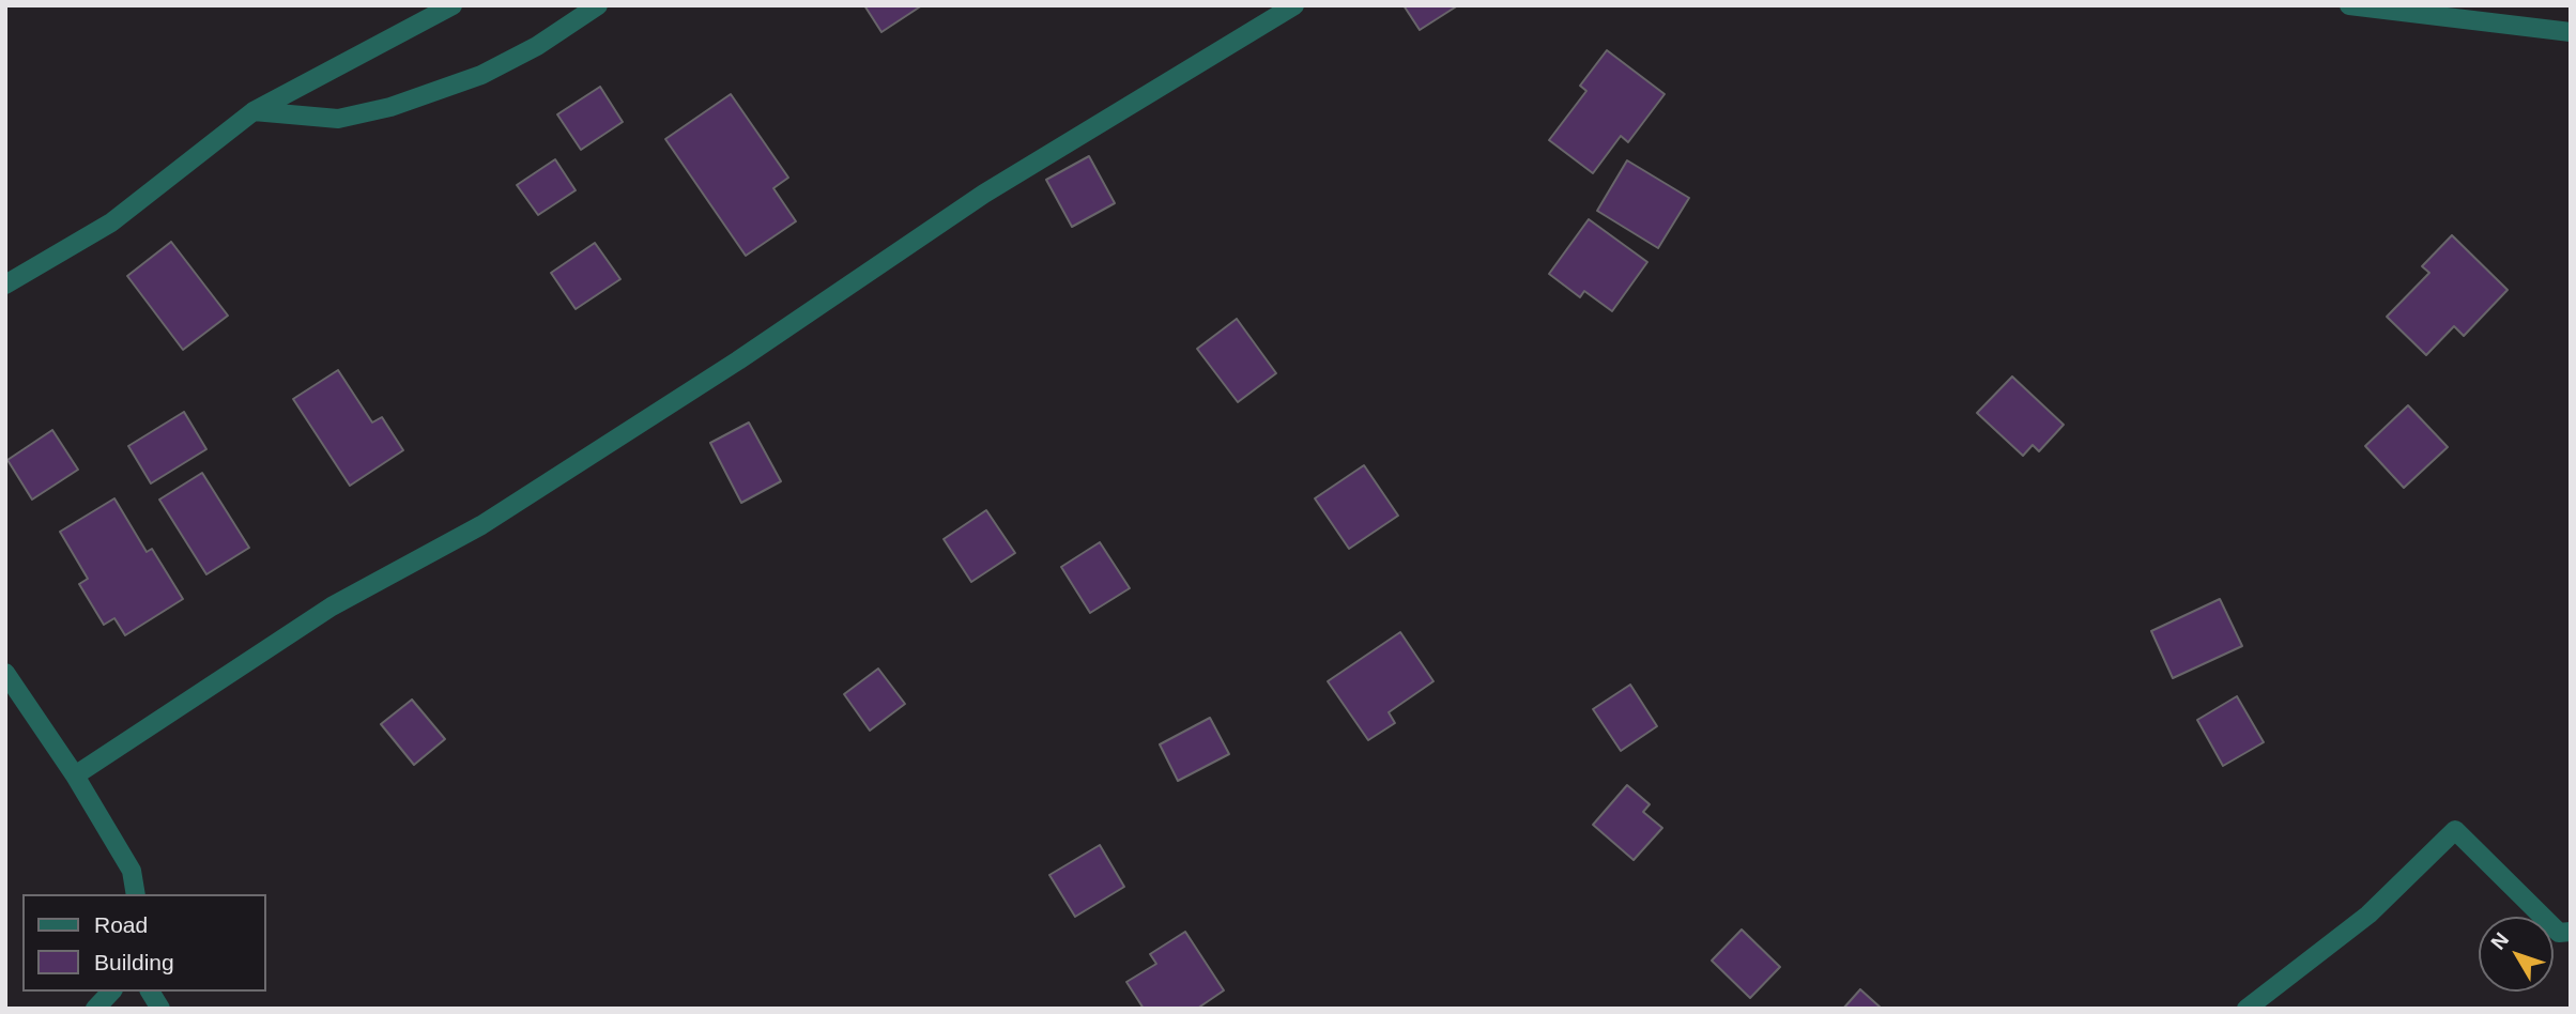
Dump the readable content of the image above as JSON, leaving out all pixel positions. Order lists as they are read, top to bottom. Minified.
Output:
{"legend":["Road","Building"],"north":"top left"}
